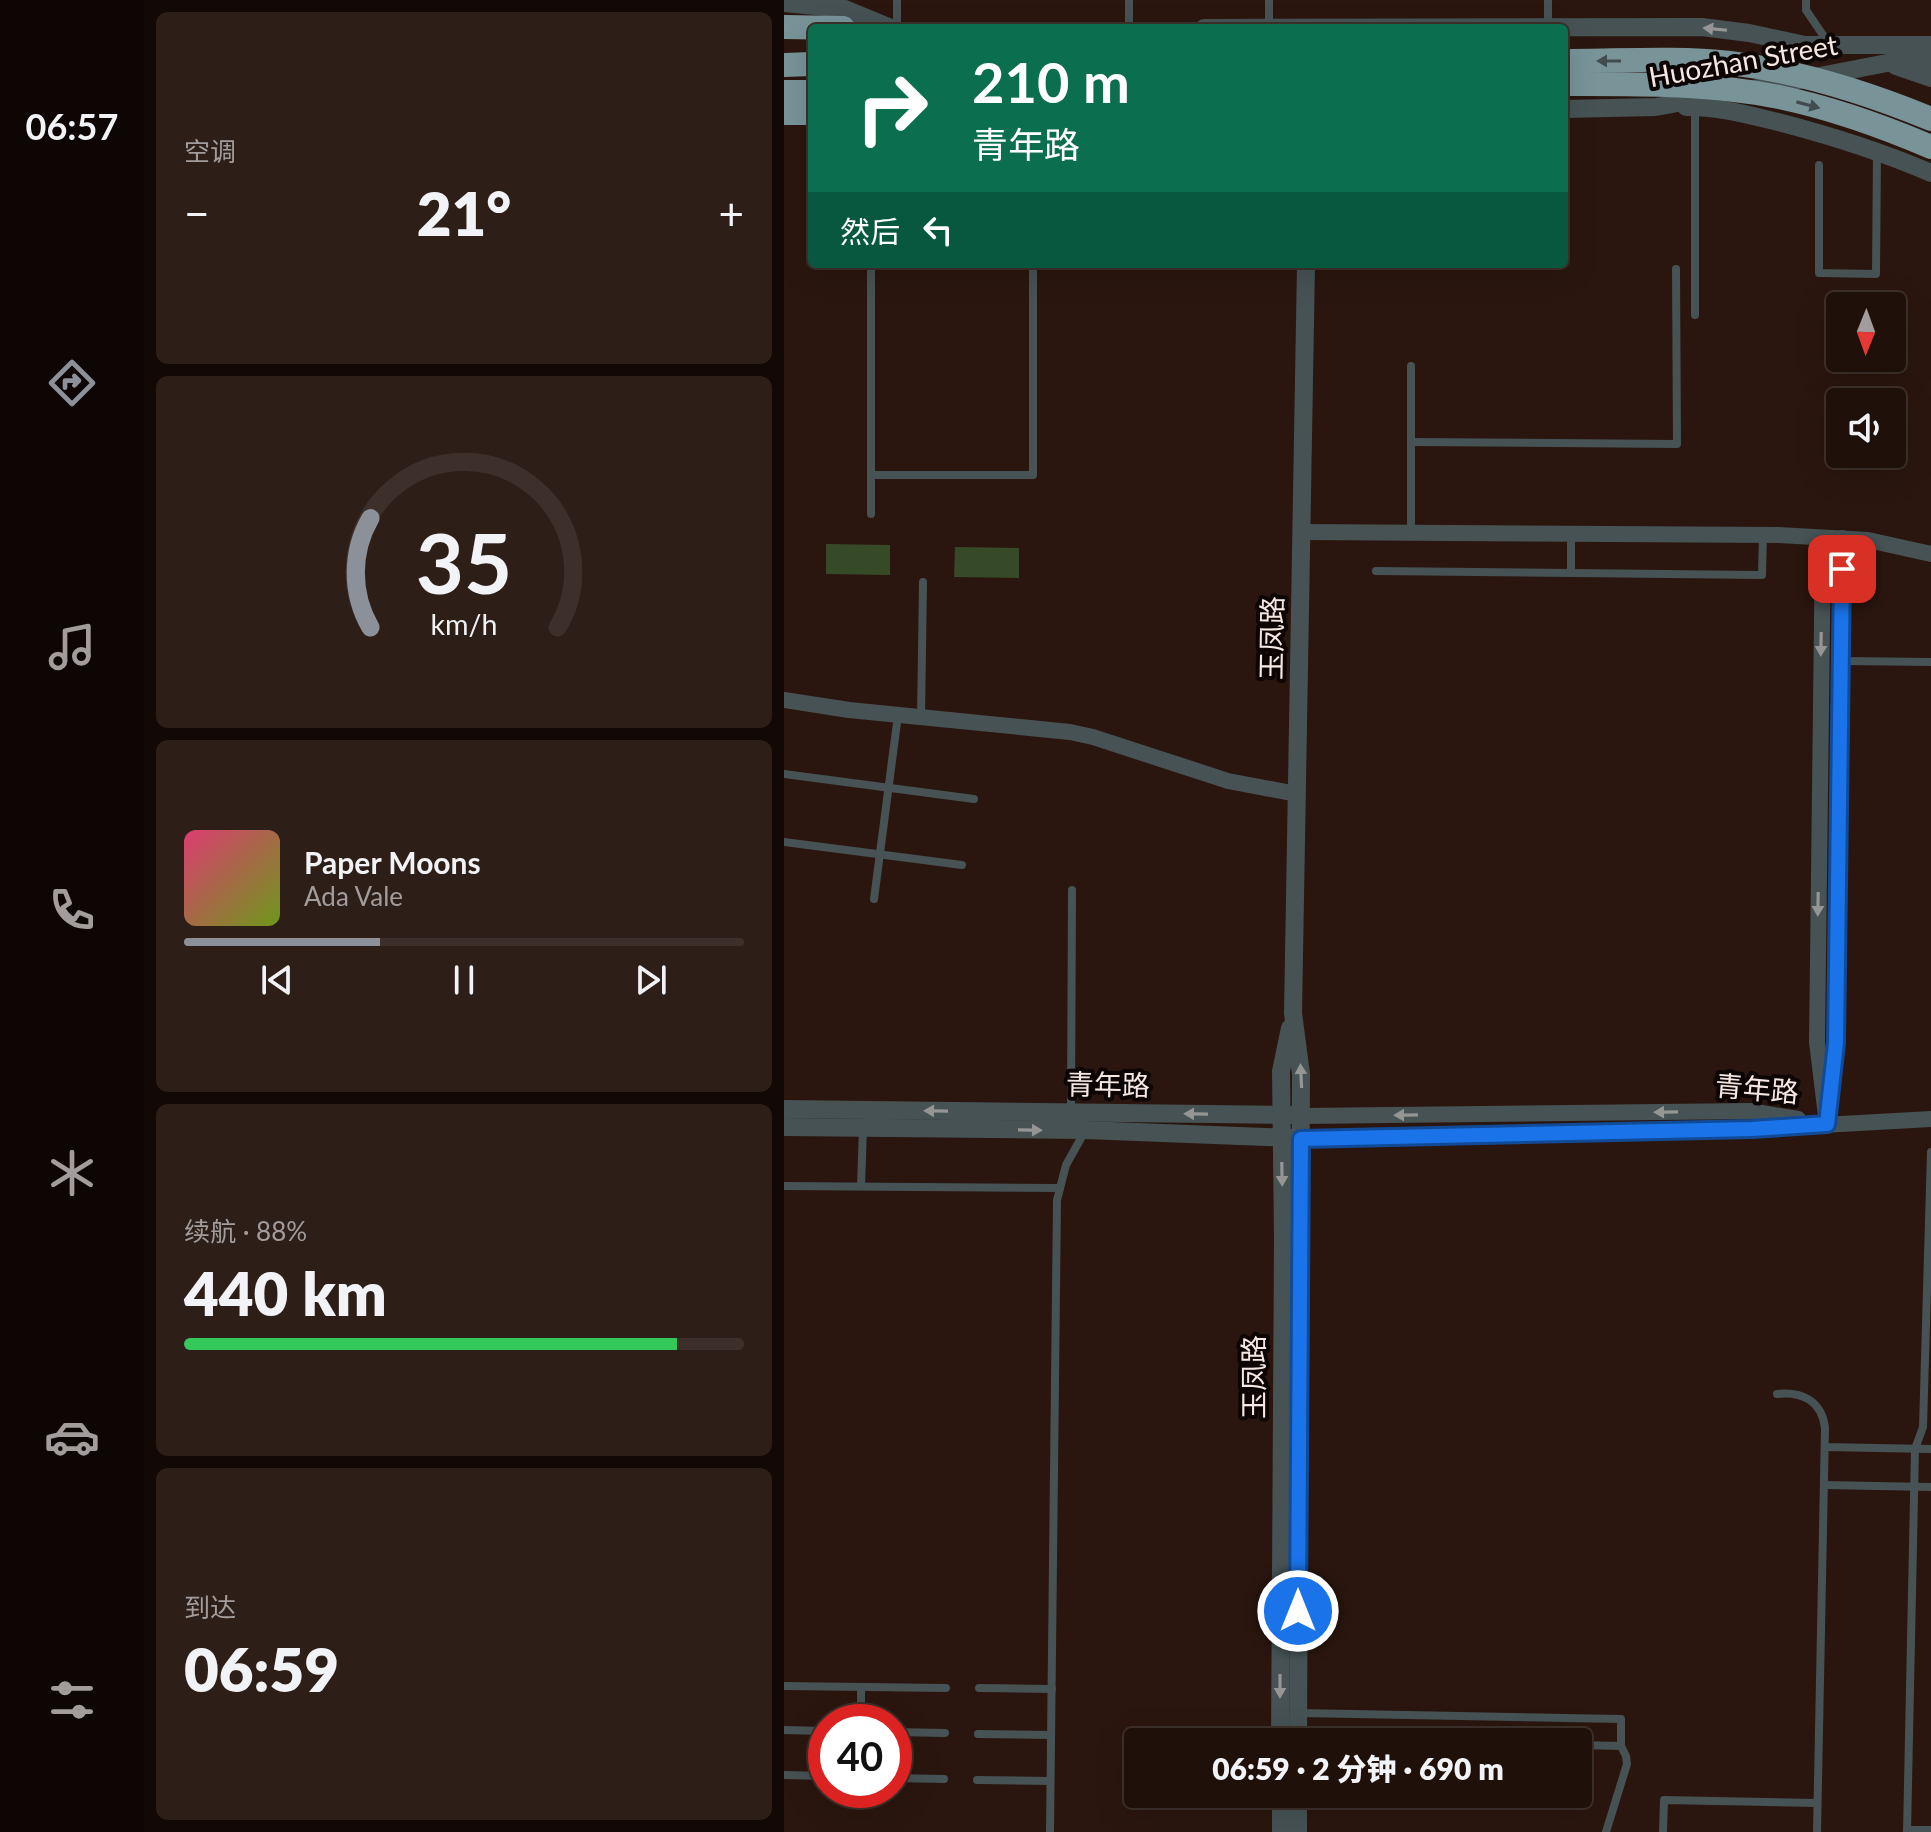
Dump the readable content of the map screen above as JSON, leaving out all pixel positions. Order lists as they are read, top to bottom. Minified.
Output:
{"streets":{"street":["Huozhan Street","玉凤路","青年路"]},"crossings":[["玉凤路","青年路"]],"north":"bottom","page":{"tabs":"06:57","tile":["空调",["续航 · 88%","440 km"],["到达","06:59"]],"turn":["210 m","青年路"],"heat":["−","21°","+"],"then":"然后","song":["Paper Moons","Ada Vale"],"limit":"40","trip":"06:59 · 2 分钟 · 690 m","gauge":["35","km/h"]}}
